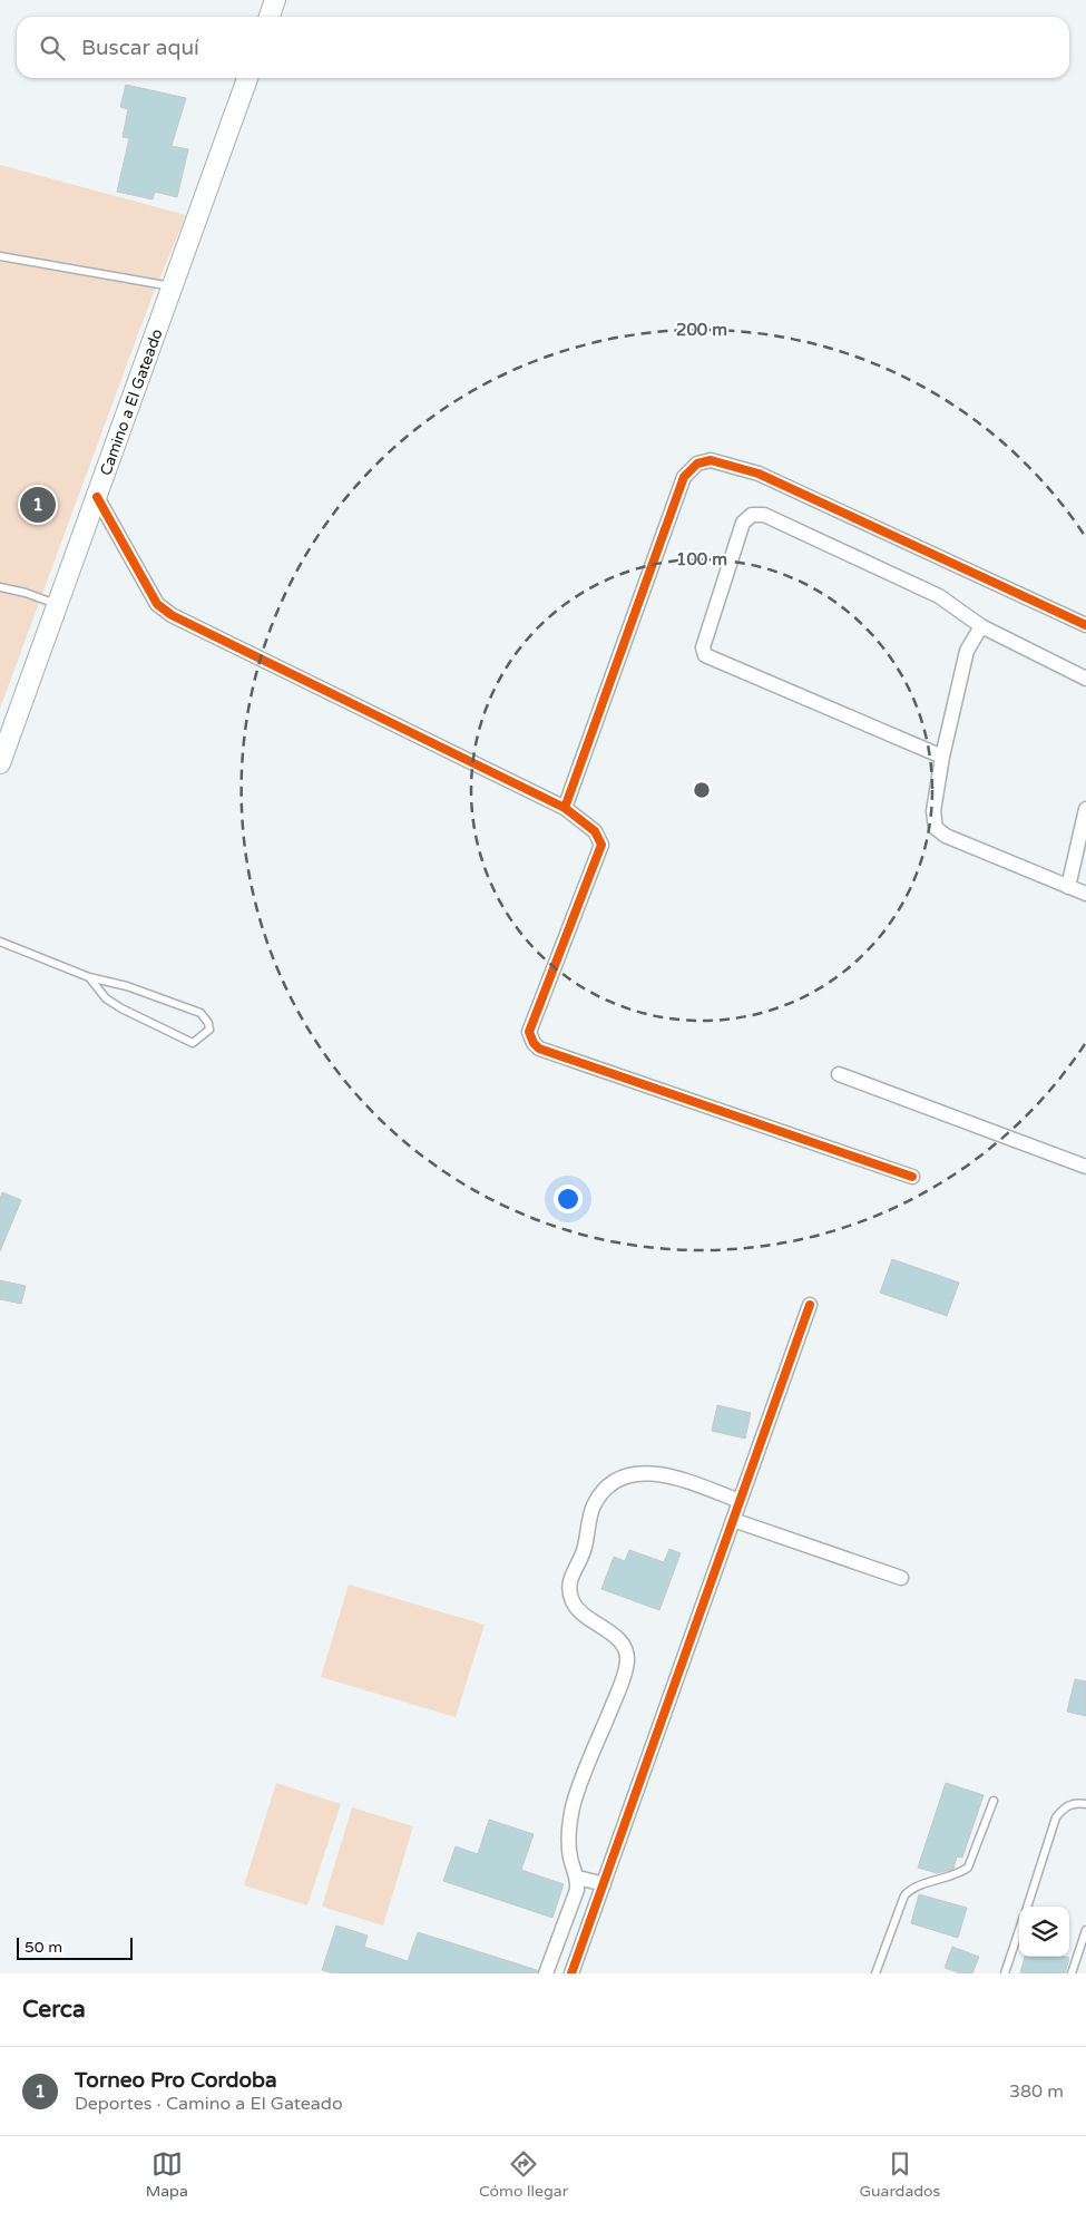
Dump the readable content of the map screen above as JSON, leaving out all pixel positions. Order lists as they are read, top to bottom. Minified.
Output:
{"streets":{"street":["Camino a El Gateado"]},"scale_bar":"50 m","page":{"search":"Buscar aquí","pins":"1","scale":"50 m","heading":"Cerca","list":[{"mark":"1","name":"Torneo Pro Cordoba","note":"Deportes · Camino a El Gateado","value":"380 m"}],"nav":["Mapa","Cómo llegar","Guardados"]},"rings":["200 m","100 m"]}
